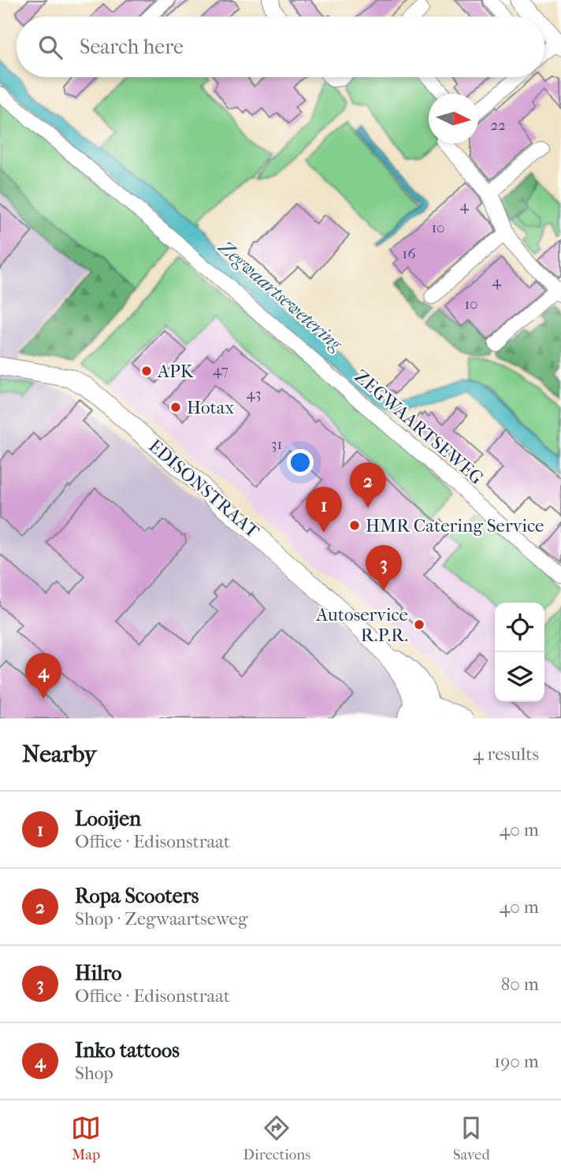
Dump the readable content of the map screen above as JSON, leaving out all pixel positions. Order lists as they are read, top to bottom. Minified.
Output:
{"streets":{"street":["ZEGWAARTSEWEG","EDISONSTRAAT"]},"water":["Zegwaartsewetering"],"places":["APK","Hotax","HMR Catering Service","Autoservice R.P.R."],"house_numbers":["22","4","10","16","4","10","47","43","31"],"north":"right","page":{"search":"Search here","pins":["2","1","3","4"],"heading":["Nearby","4 results"],"list":[{"mark":"1","name":"Looijen","note":"Office · Edisonstraat","value":"40 m"},{"mark":"2","name":"Ropa Scooters","note":"Shop · Zegwaartseweg","value":"40 m"},{"mark":"3","name":"Hilro","note":"Office · Edisonstraat","value":"80 m"},{"mark":"4","name":"Inko tattoos","note":"Shop","value":"190 m"}],"nav":["Map","Directions","Saved"]}}
